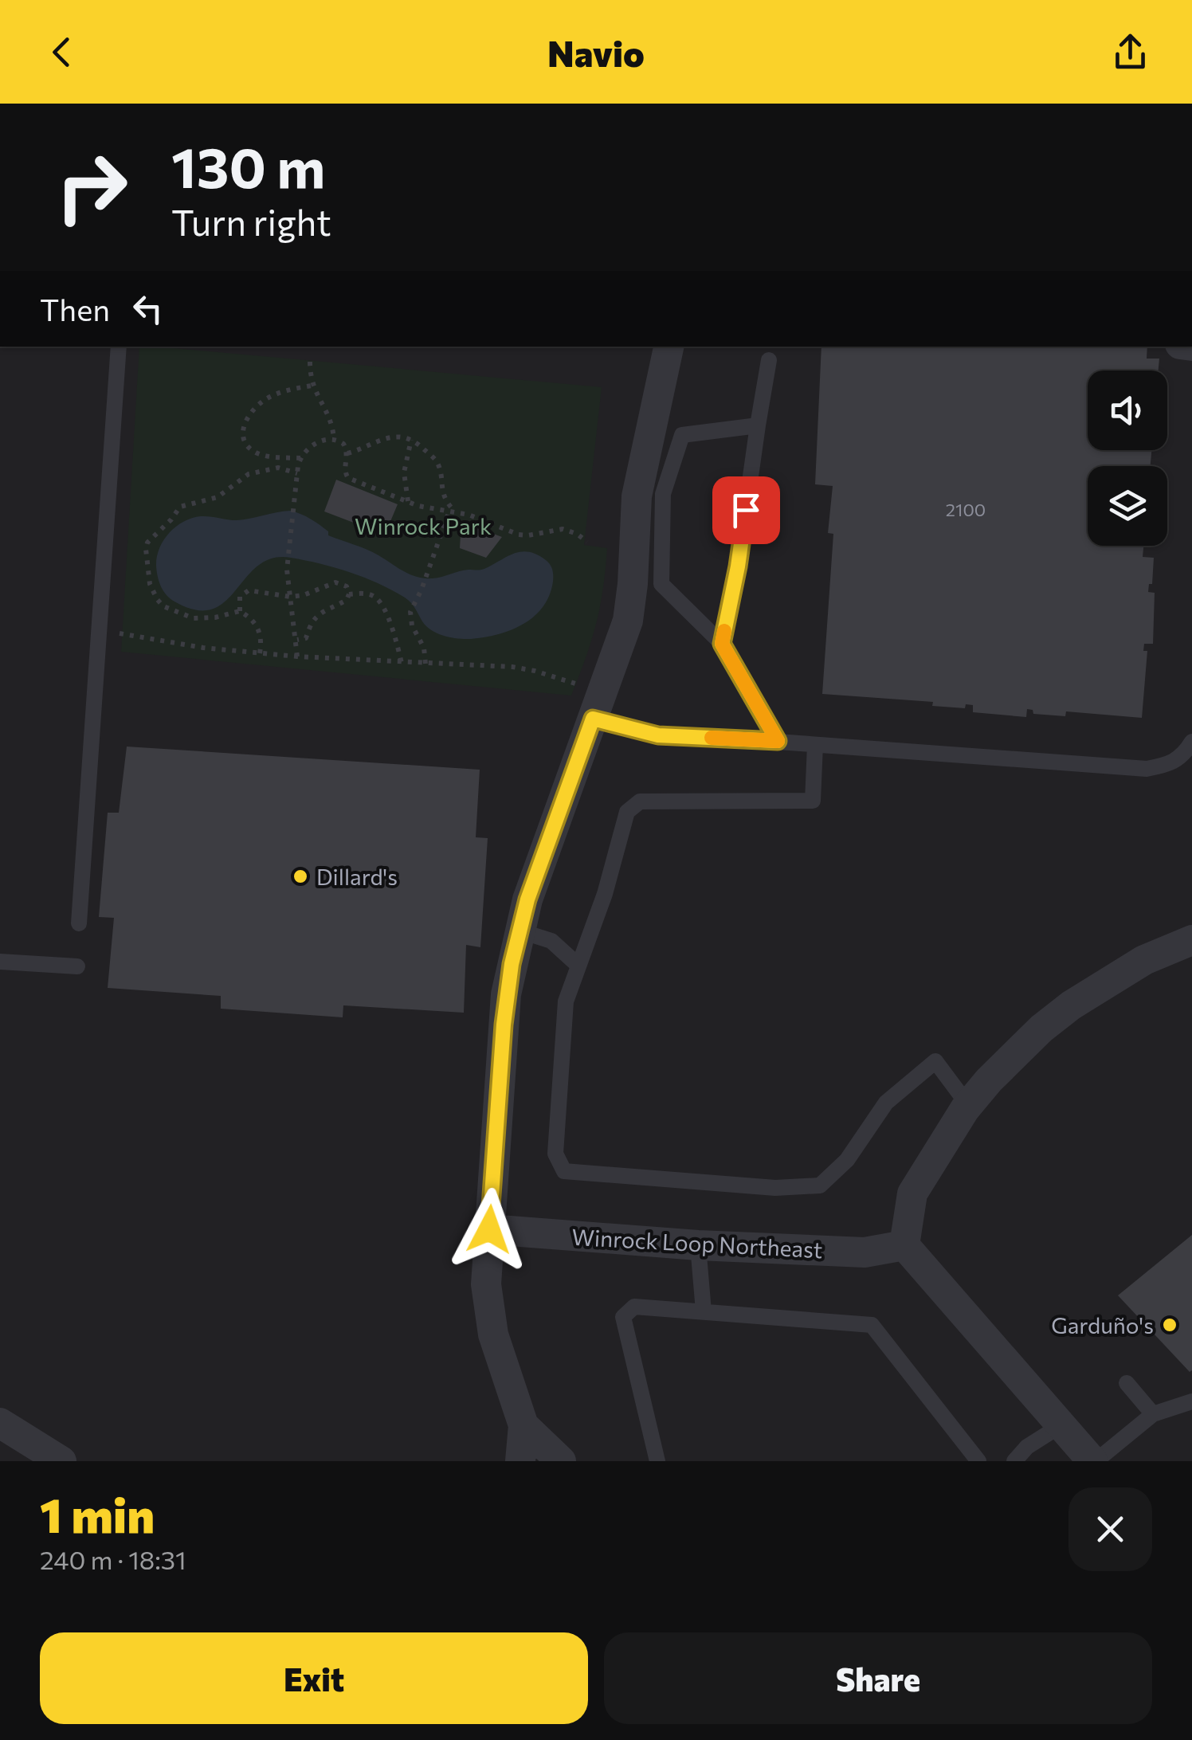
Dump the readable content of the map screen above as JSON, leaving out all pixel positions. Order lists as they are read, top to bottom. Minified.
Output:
{"streets":{"street":["Winrock Loop Northeast"]},"parks":["Winrock Park"],"places":["Dillard's","Garduño's"],"house_numbers":["2100"],"page":{"header":"Navio","turn":["130 m","Turn right"],"then":"Then","heading":["1 min","240 m · 18:31"],"buttons":["Exit","Share"]}}
